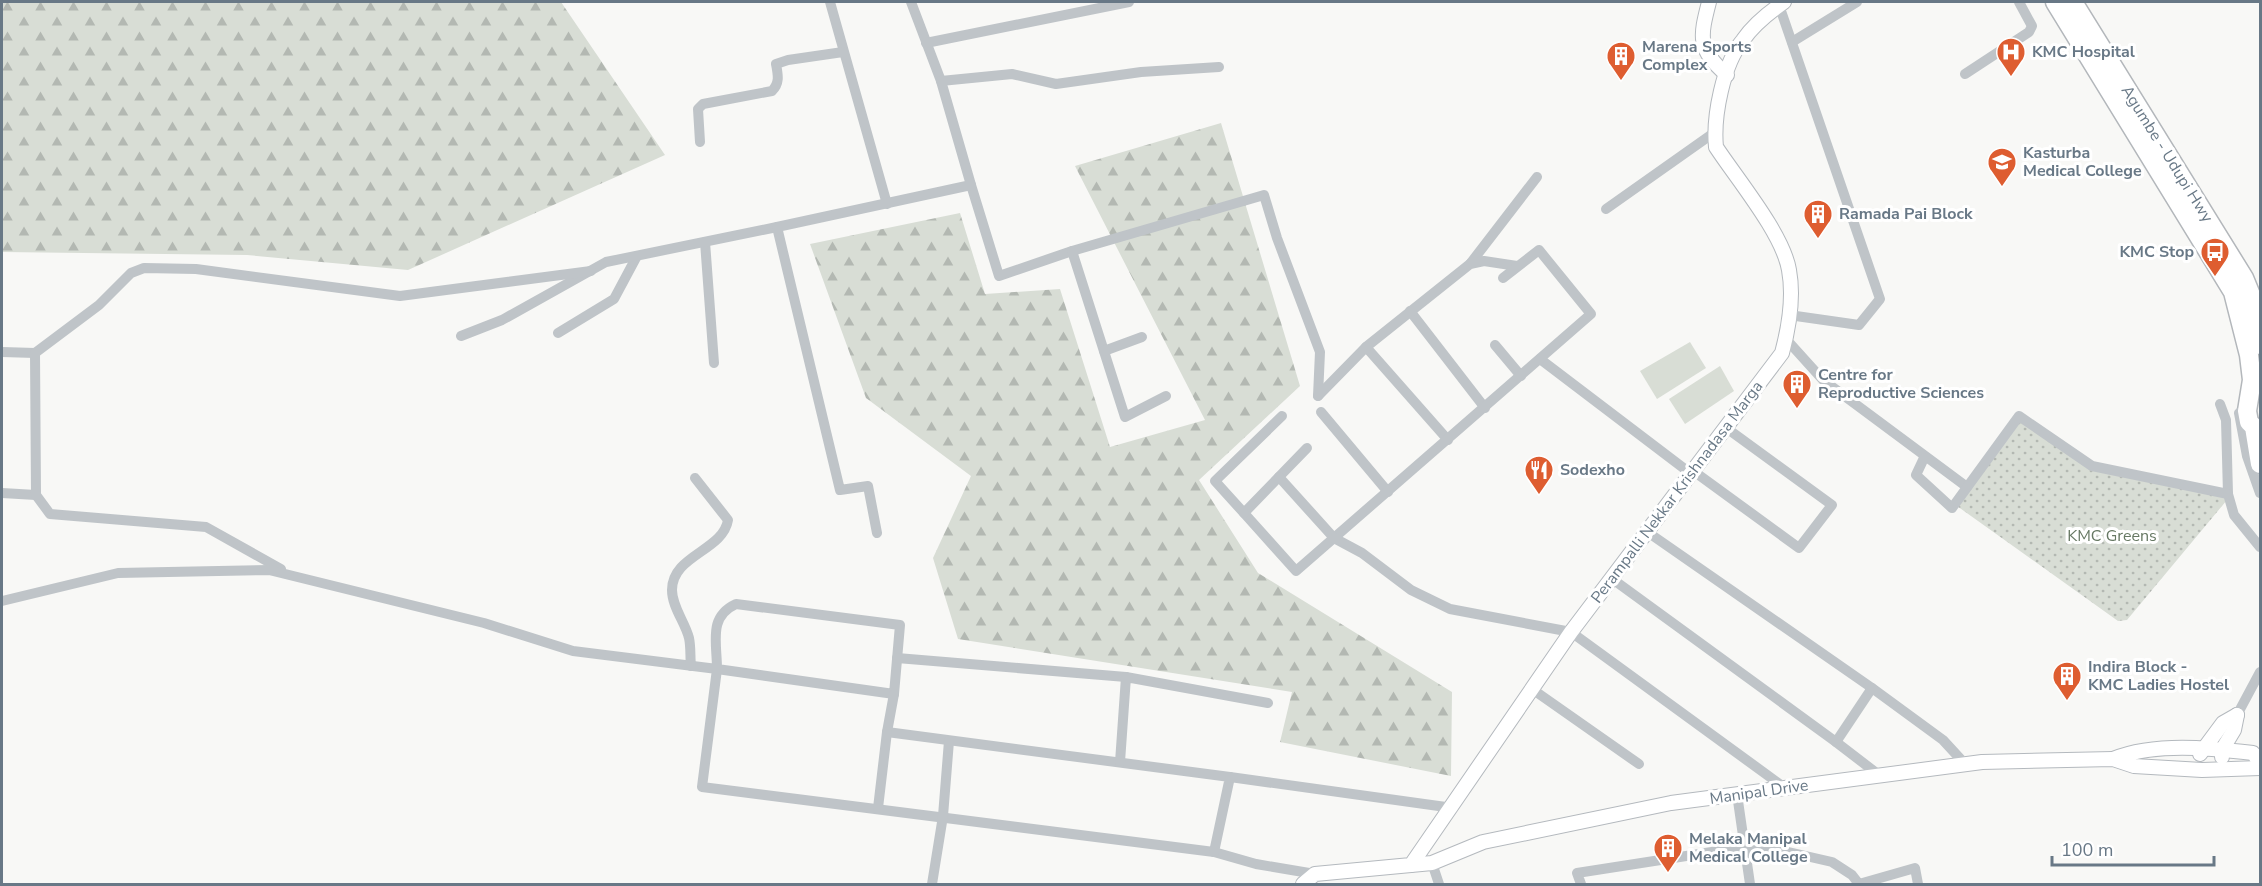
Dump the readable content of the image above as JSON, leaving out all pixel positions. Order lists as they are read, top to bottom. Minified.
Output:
{"streets":{"highway":["Agumbe - Udupi Hwy"],"street":["Perampalli Nekkar Krishnadasa Marga","Manipal Drive"]},"crossings":[["Perampalli Nekkar Krishnadasa Marga","Manipal Drive"]],"parks":["KMC Greens"],"places":{"hospital":["KMC Hospital"],"building":["Marena Sports Complex","Ramada Pai Block","Centre for Reproductive Sciences","Indira Block - KMC Ladies Hostel","Melaka Manipal Medical College"],"school or university":["Kasturba Medical College"],"bus stop":["KMC Stop"],"restaurant":["Sodexho"]},"scale_bar":"100 m"}
